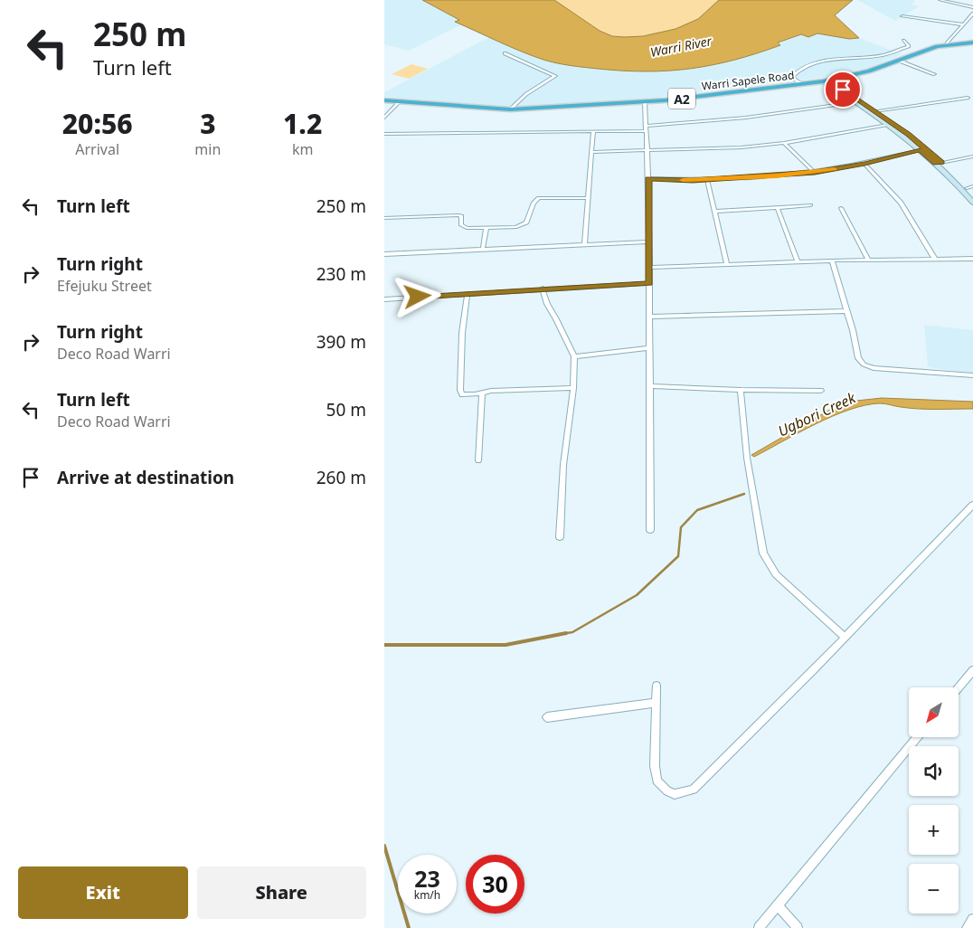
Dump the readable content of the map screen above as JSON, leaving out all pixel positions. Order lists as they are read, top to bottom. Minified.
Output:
{"streets":{"highway":["Warri Sapele Road","A2"]},"water":["Warri River","Ugbori Creek"],"north":"bottom left","page":{"turn":["250 m","Turn left"],"eta":["20:56","Arrival","3","min","1.2","km"],"list":[{"name":"Turn left","value":"250 m"},{"name":"Turn right","note":"Efejuku Street","value":"230 m"},{"name":"Turn right","note":"Deco Road Warri","value":"390 m"},{"name":"Turn left","note":"Deco Road Warri","value":"50 m"},{"name":"Arrive at destination","value":"260 m"}],"map_buttons":["+","−"],"speed":"23 km/h","limit":"30","buttons":["Exit","Share"]}}
